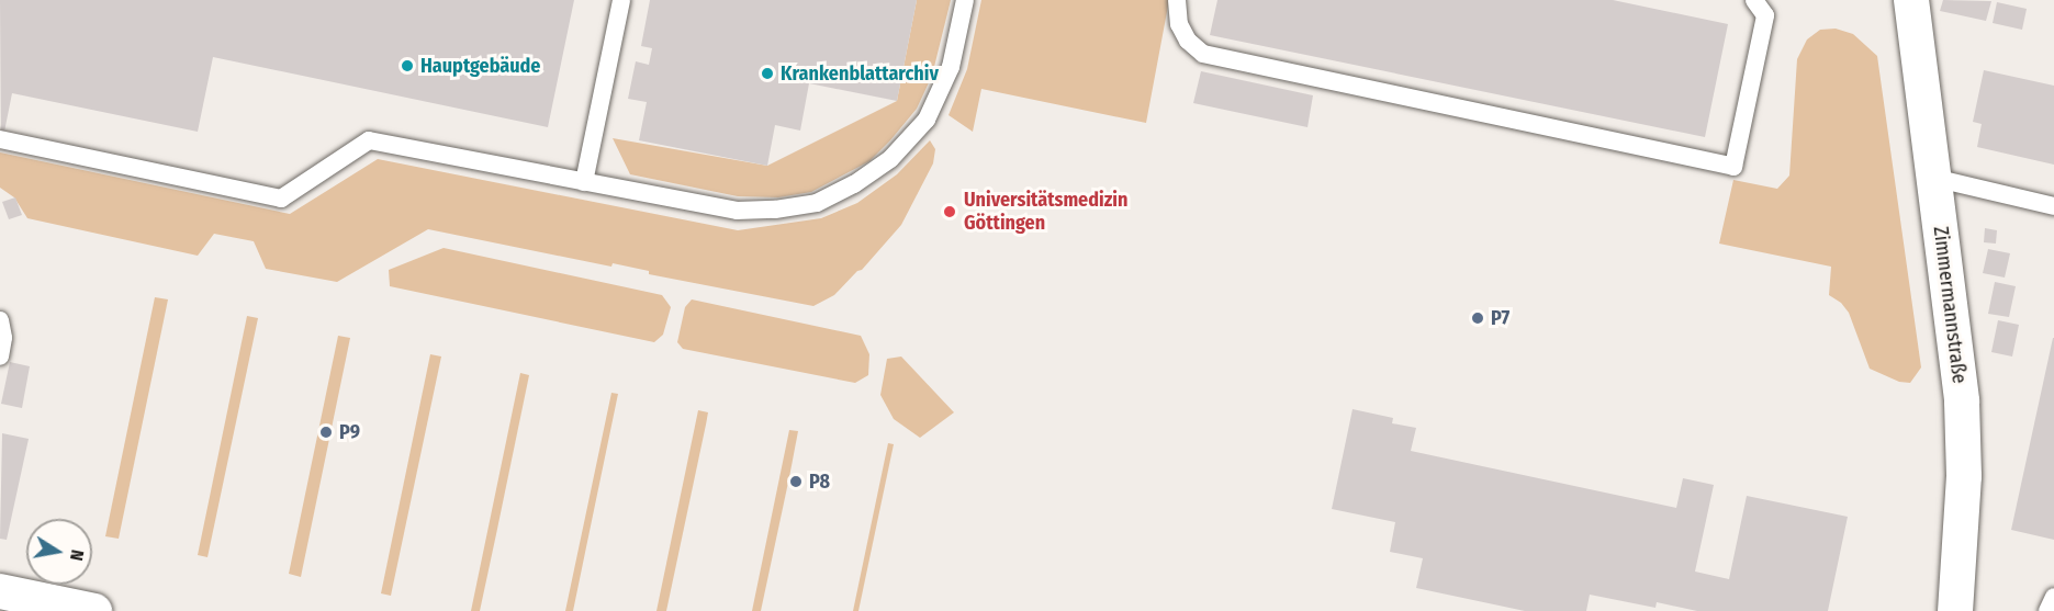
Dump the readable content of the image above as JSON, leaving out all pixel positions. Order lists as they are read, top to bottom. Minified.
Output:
{"streets":{"street":["Zimmermannstraße"]},"places":["Hauptgebäude","Krankenblattarchiv","Universitätsmedizin Göttingen","P7","P9","P8"],"north":"right"}
